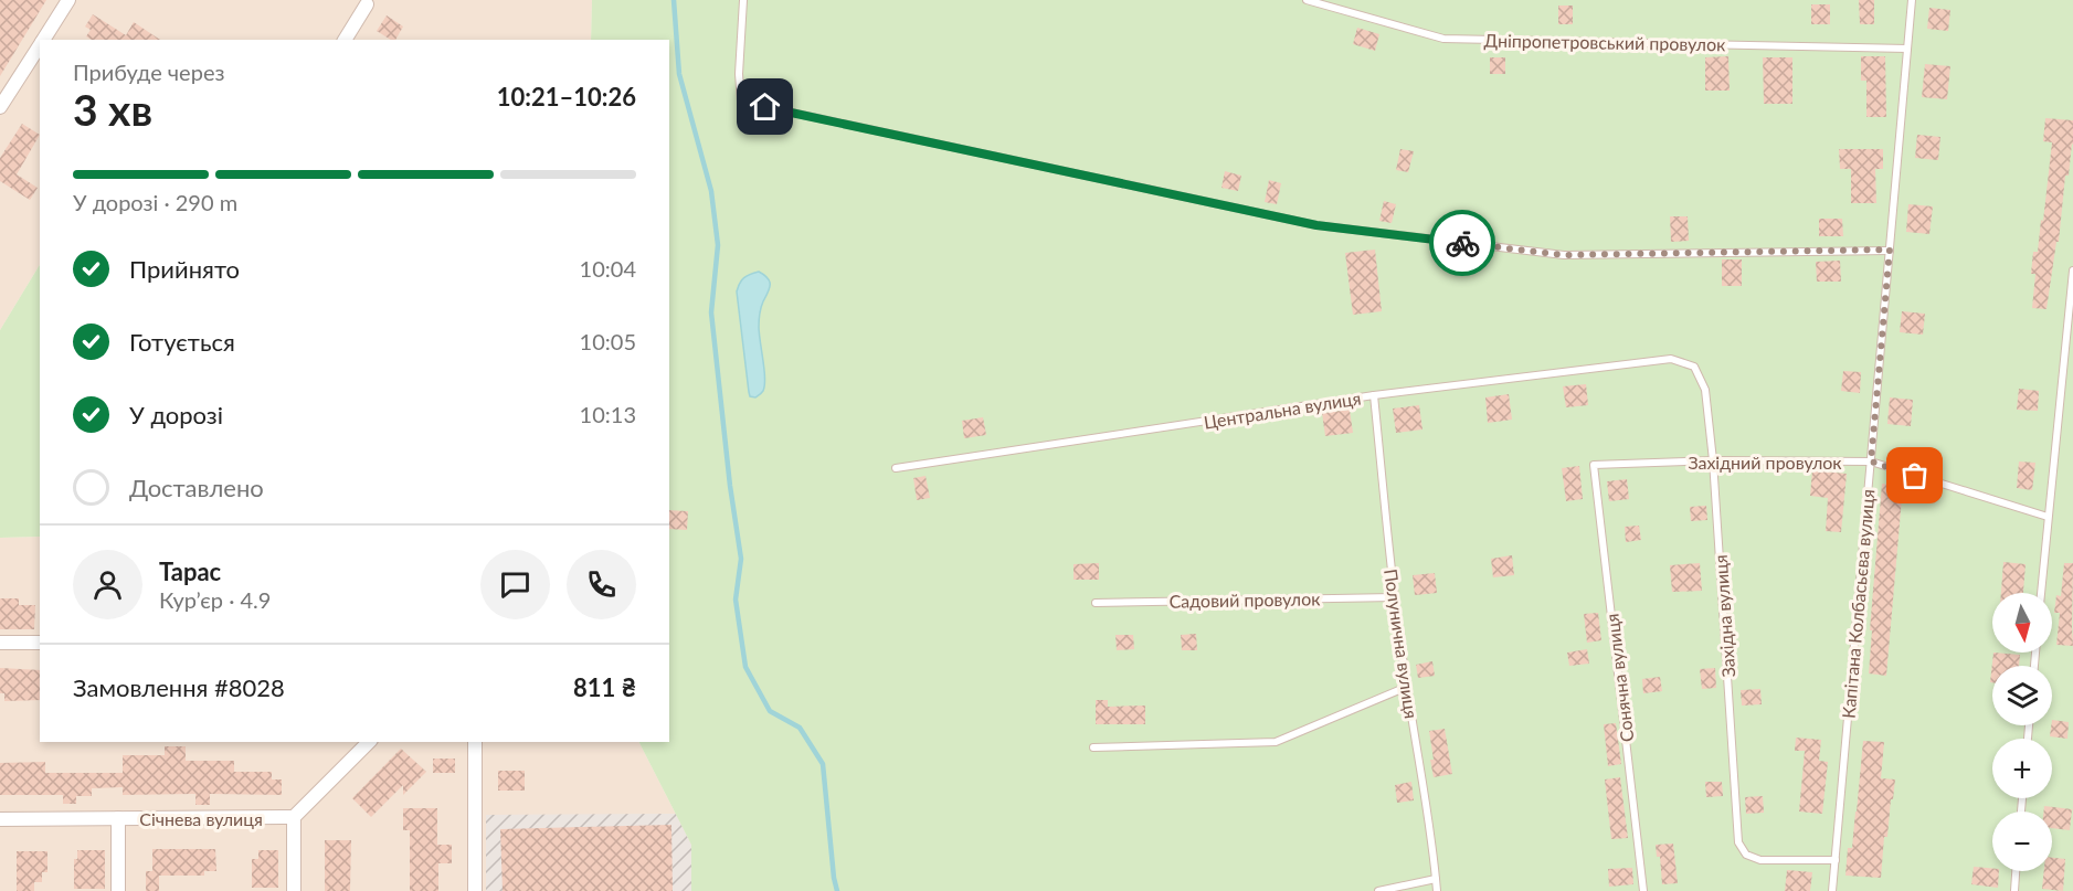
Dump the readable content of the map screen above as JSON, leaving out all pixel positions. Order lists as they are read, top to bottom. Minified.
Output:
{"streets":{"street":["Січнева вулиця"],"lane":["Дніпропетровський провулок","Центральна вулиця","Західний провулок","Садовий провулок","Капітана Колбасьєва вулиця","Західна вулиця","Полунична вулиця","Сонячна вулиця"]},"crossings":[["Дніпропетровський провулок","Капітана Колбасьєва вулиця"],["Центральна вулиця","Західна вулиця"],["Центральна вулиця","Полунична вулиця"],["Західний провулок","Капітана Колбасьєва вулиця"],["Західний провулок","Західна вулиця"],["Західний провулок","Сонячна вулиця"],["Садовий провулок","Полунична вулиця"],["Капітана Колбасьєва вулиця","Західна вулиця"]],"north":"bottom","page":{"heading":["3 хв","Прибуде через","10:21–10:26"],"panel":["Тарас","Кур’єр · 4.9","Замовлення #8028","811 ₴"],"bar":"У дорозі · 290 m","list":[["Прийнято","10:04"],["Готується","10:05"],["У дорозі","10:13"],"Доставлено"],"map_buttons":["+","−"]}}
